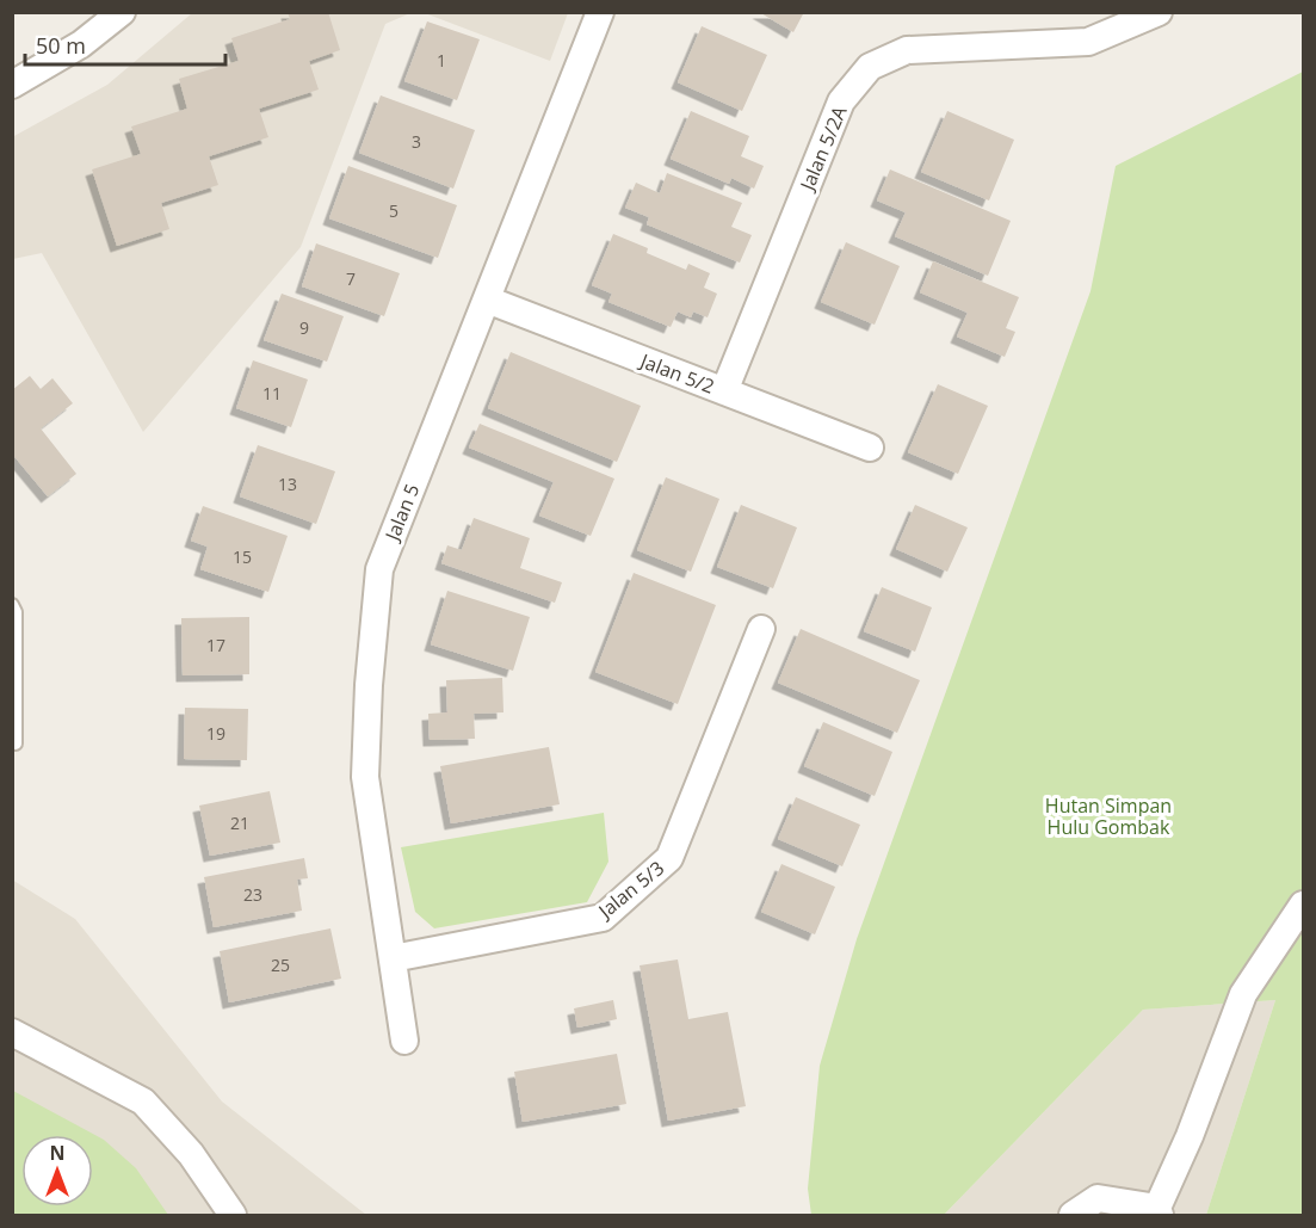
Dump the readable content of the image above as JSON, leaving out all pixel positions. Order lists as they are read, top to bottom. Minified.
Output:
{"streets":{"street":["Jalan 5/2A","Jalan 5/2","Jalan 5","Jalan 5/3"]},"crossings":[["Jalan 5/2A","Jalan 5/2"],["Jalan 5/2","Jalan 5"],["Jalan 5","Jalan 5/3"]],"parks":["Hutan Simpan Hulu Gombak"],"house_numbers":["1","3","5","7","9","11","13","15","17","19","21","23","25"],"scale_bar":"50 m","north":"top"}
